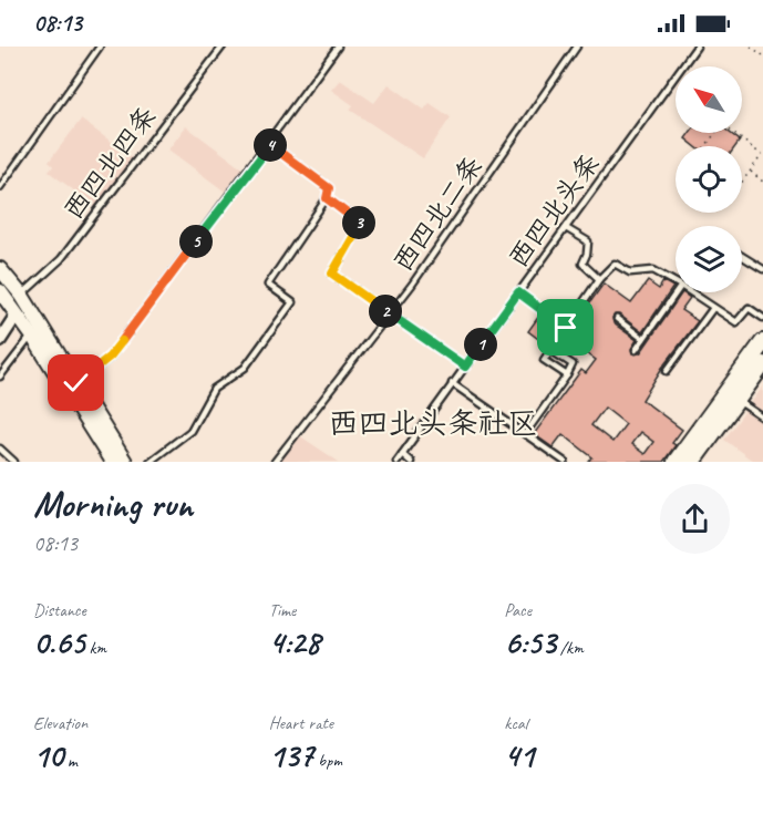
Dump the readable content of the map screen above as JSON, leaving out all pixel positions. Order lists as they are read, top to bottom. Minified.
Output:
{"streets":{"lane":["西四北四条","西四北头条","西四北二条"]},"districts":["西四北头条社区"],"north":"top left","page":{"status":"08:13","pins":["4","3","5","2","1"],"heading":["Morning run","08:13"],"stats":[["Distance","0.65 km"],["Time","4:28"],["Pace","6:53 /km"],["Elevation","10 m"],["Heart rate","137 bpm"],["kcal","41"]]}}
